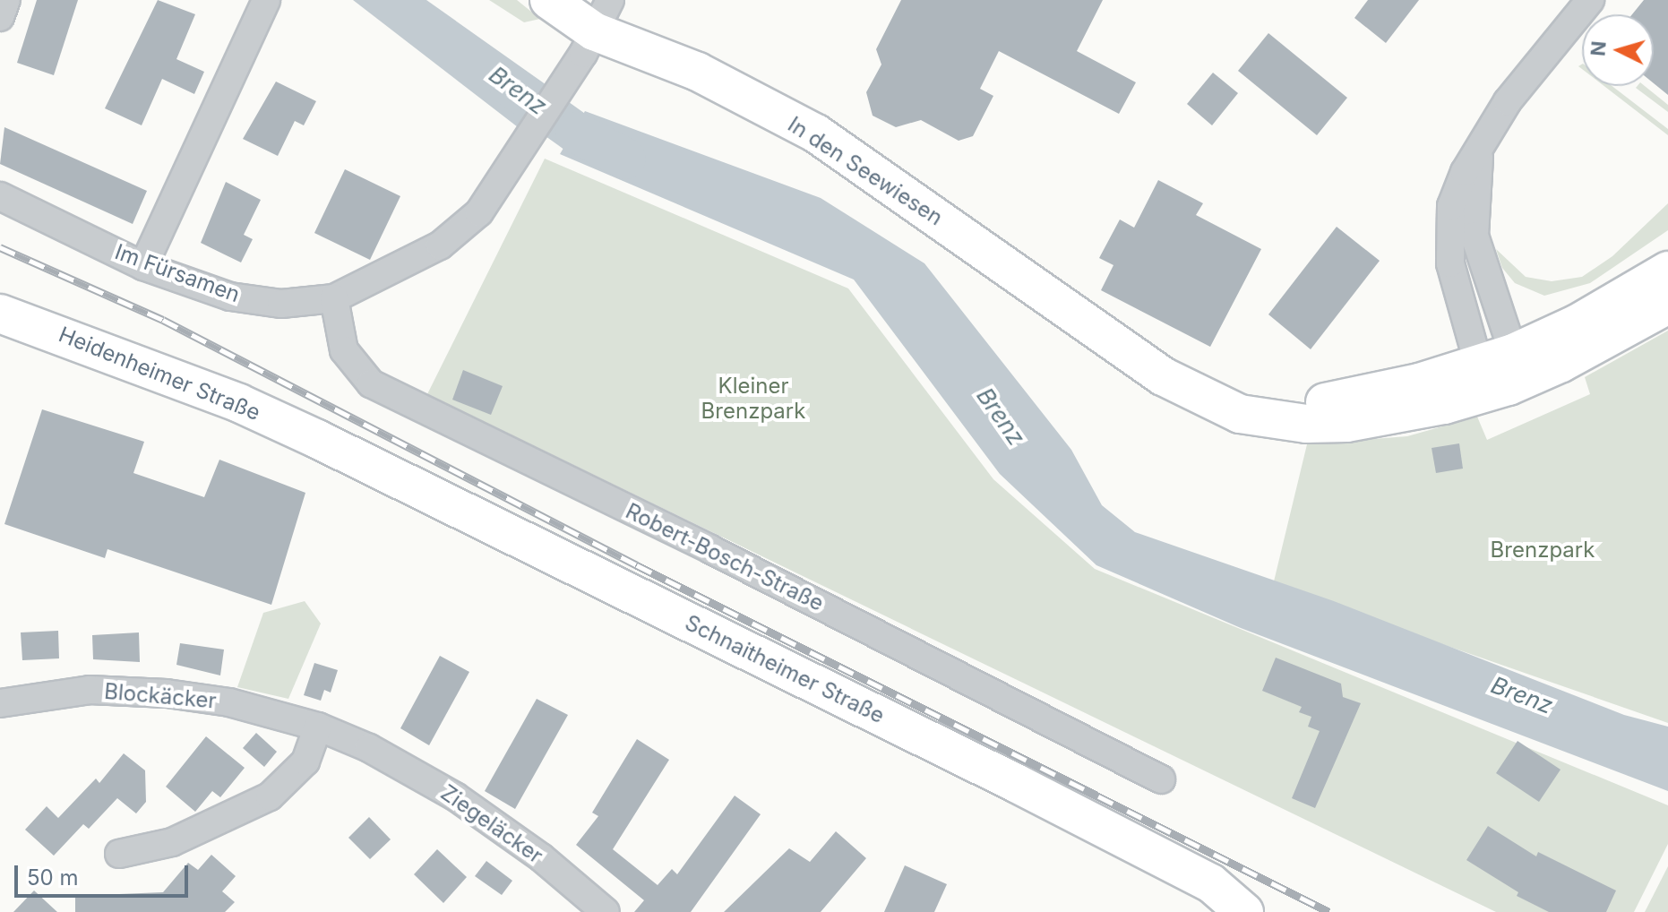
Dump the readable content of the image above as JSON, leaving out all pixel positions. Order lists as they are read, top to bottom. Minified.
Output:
{"streets":{"street":["In den Seewiesen","Im Fürsamen","Heidenheimer Straße","Robert-Bosch-Straße","Schnaitheimer Straße","Blockäcker","Ziegeläcker"]},"crossings":[["In den Seewiesen","Im Fürsamen"],["Im Fürsamen","Robert-Bosch-Straße"],["Heidenheimer Straße","Schnaitheimer Straße"],["Blockäcker","Ziegeläcker"]],"water":["Brenz"],"parks":["Kleiner Brenzpark","Brenzpark"],"scale_bar":"50 m","north":"left"}
